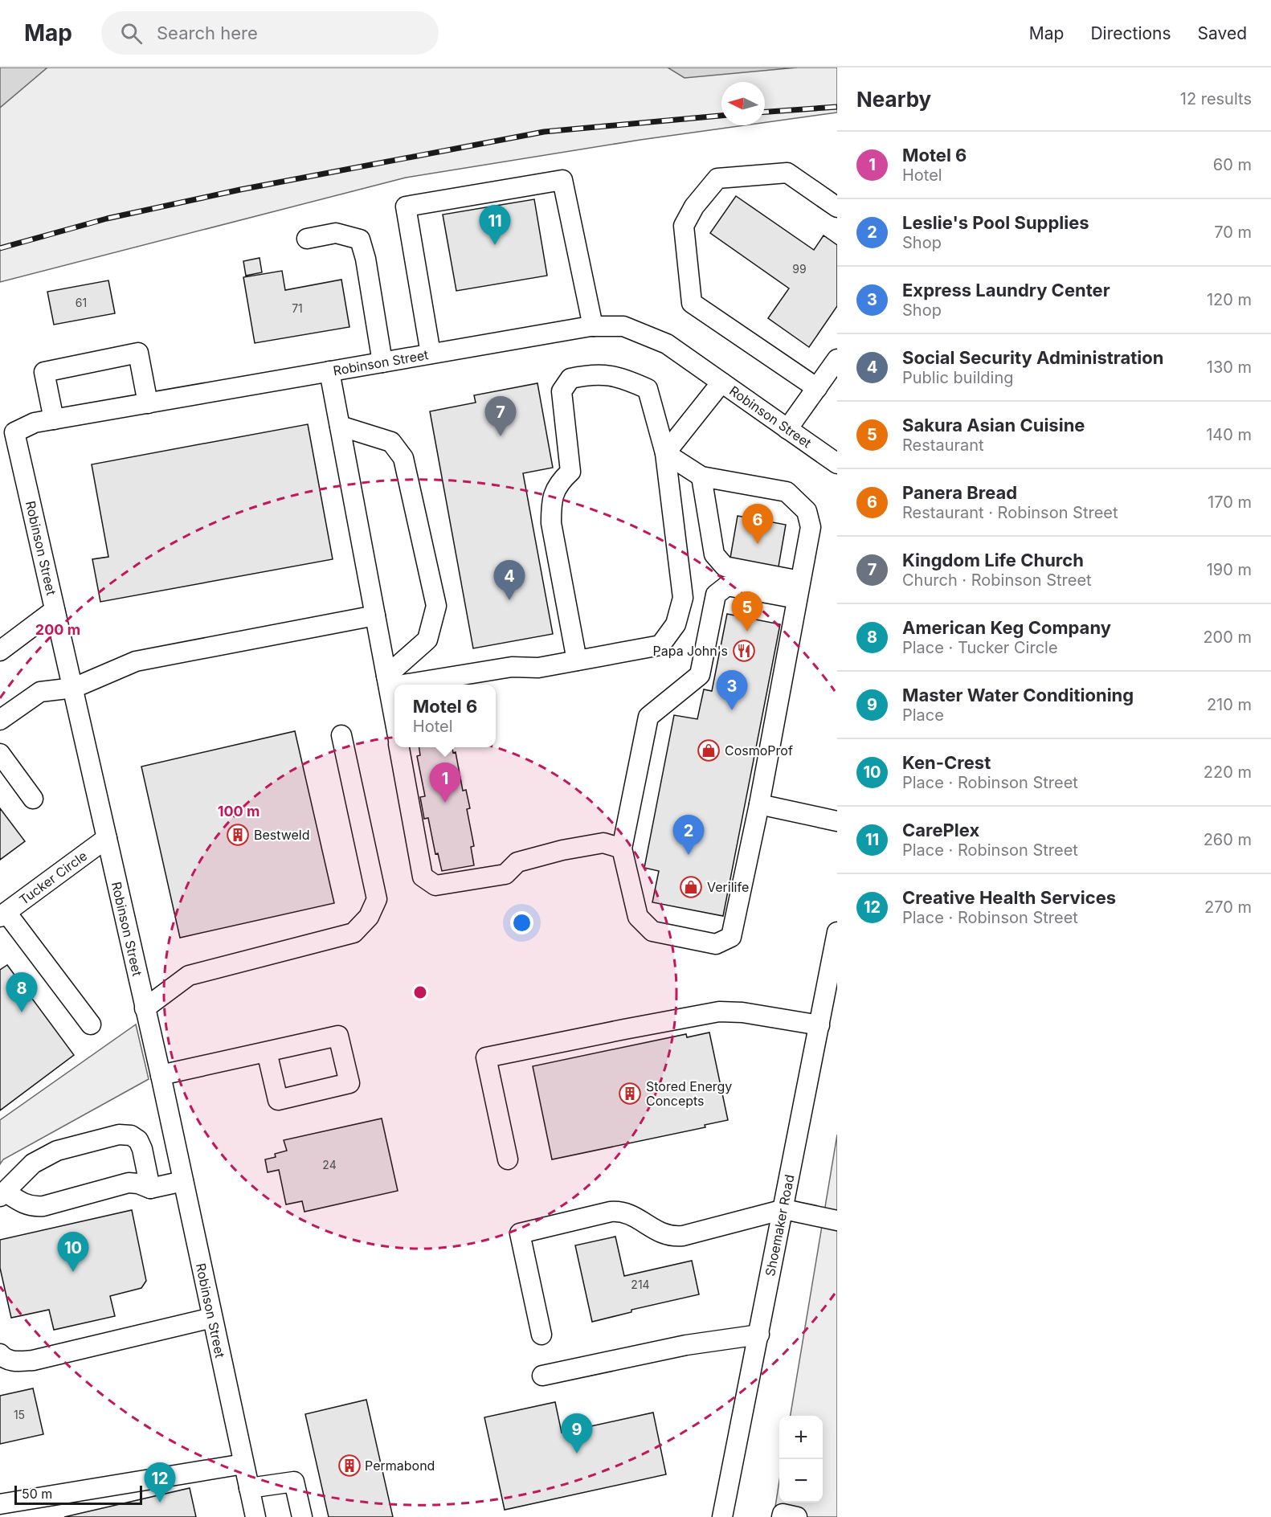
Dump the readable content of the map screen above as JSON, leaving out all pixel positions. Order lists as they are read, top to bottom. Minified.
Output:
{"streets":{"street":["Robinson Street","Tucker Circle","Shoemaker Road"]},"crossings":[["Robinson Street","Tucker Circle"]],"places":{"restaurant":["Papa John's"],"shop":["CosmoProf","Verilife"],"building":["Bestweld","Stored Energy Concepts","Permabond"]},"house_numbers":["99","61","71","24","214","15"],"scale_bar":"50 m","north":"left","page":{"header":"Map","search":"Search here","nav":["Map","Directions","Saved"],"heading":["Nearby","12 results"],"list":[{"mark":"1","name":"Motel 6","note":"Hotel","value":"60 m"},{"mark":"2","name":"Leslie's Pool Supplies","note":"Shop","value":"70 m"},{"mark":"3","name":"Express Laundry Center","note":"Shop","value":"120 m"},{"mark":"4","name":"Social Security Administration","note":"Public building","value":"130 m"},{"mark":"5","name":"Sakura Asian Cuisine","note":"Restaurant","value":"140 m"},{"mark":"6","name":"Panera Bread","note":"Restaurant · Robinson Street","value":"170 m"},{"mark":"7","name":"Kingdom Life Church","note":"Church · Robinson Street","value":"190 m"},{"mark":"8","name":"American Keg Company","note":"Place · Tucker Circle","value":"200 m"},{"mark":"9","name":"Master Water Conditioning","note":"Place","value":"210 m"},{"mark":"10","name":"Ken-Crest","note":"Place · Robinson Street","value":"220 m"},{"mark":"11","name":"CarePlex","note":"Place · Robinson Street","value":"260 m"},{"mark":"12","name":"Creative Health Services","note":"Place · Robinson Street","value":"270 m"}],"pins":["11","7","6","4","5","3","1","2","8","10","9","12"],"popup":["Motel 6","Hotel"],"map_buttons":["+","−"],"scale":"50 m"},"rings":["200 m","100 m"]}
